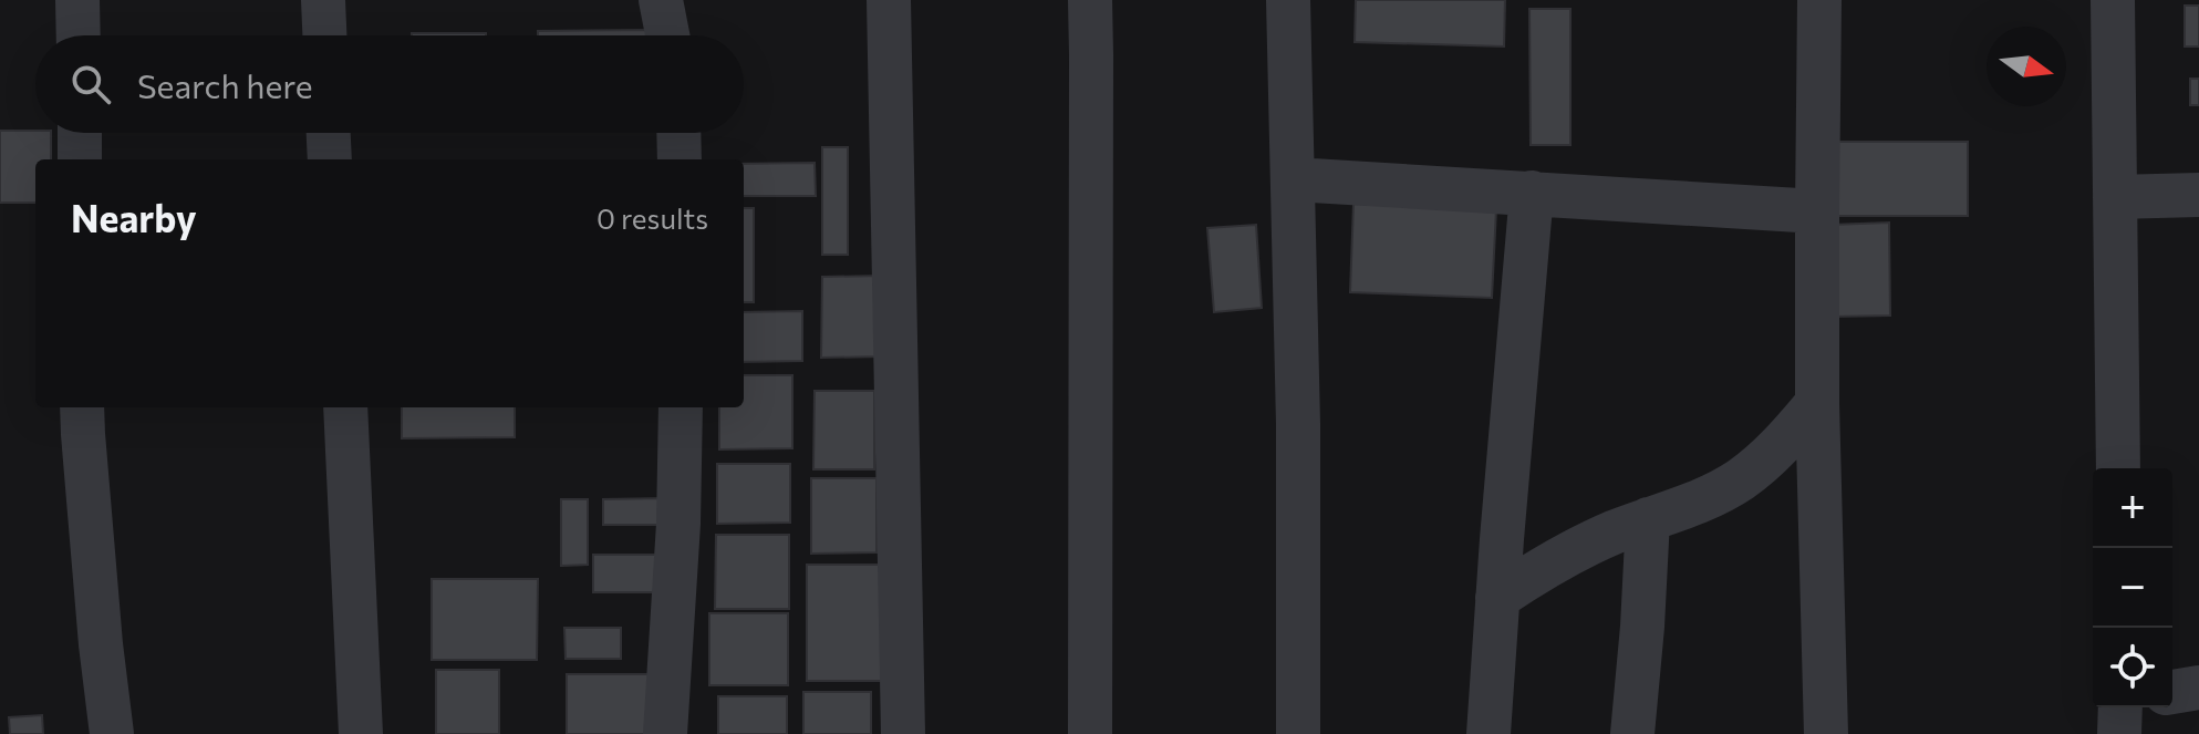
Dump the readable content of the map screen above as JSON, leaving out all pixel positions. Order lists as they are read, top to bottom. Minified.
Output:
{"north":"right","page":{"search":"Search here","heading":["Nearby","0 results"],"map_buttons":["+","−"]}}
